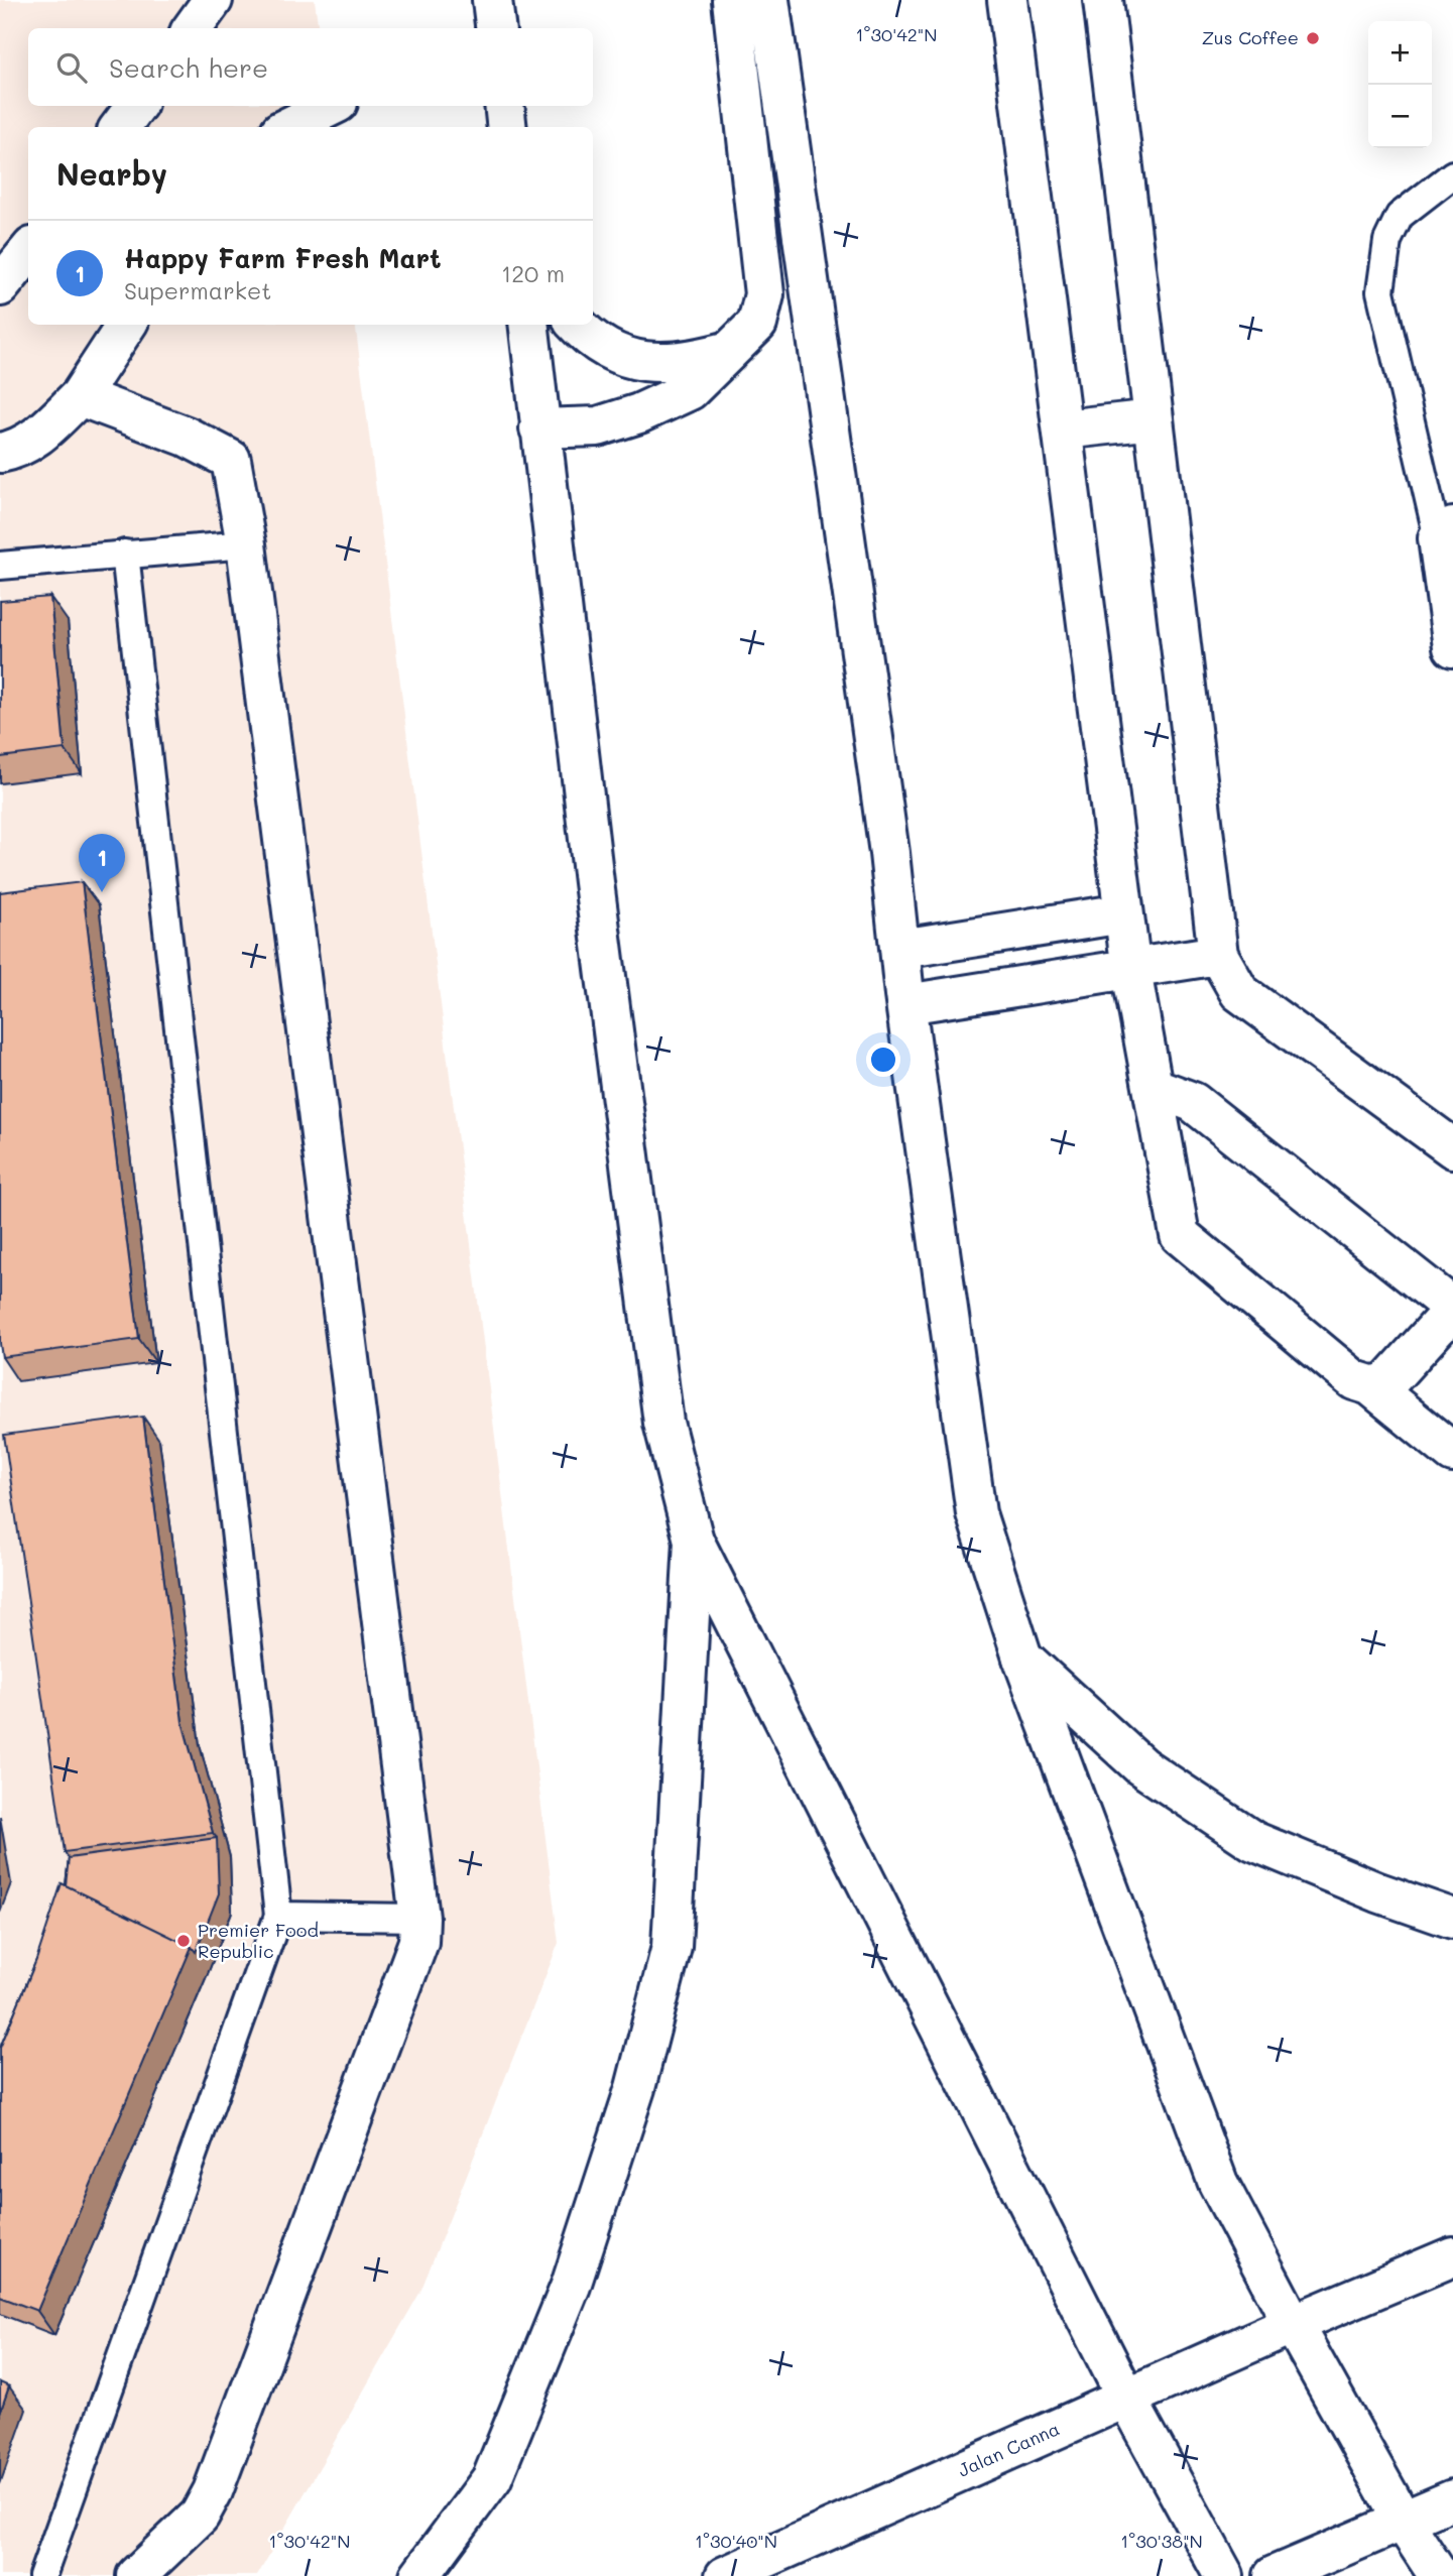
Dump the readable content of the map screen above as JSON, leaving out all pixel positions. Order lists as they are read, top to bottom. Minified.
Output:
{"streets":{"main road":["Jalan Canna"]},"places":["Zus Coffee","Premier Food Republic"],"page":{"map_buttons":["+","−"],"search":"Search here","heading":"Nearby","list":[{"mark":"1","name":"Happy Farm Fresh Mart","note":"Supermarket","value":"120 m"}],"pins":"1"},"coordinates":["1°30'42\"N","1°30'40\"N","1°30'38\"N"]}
